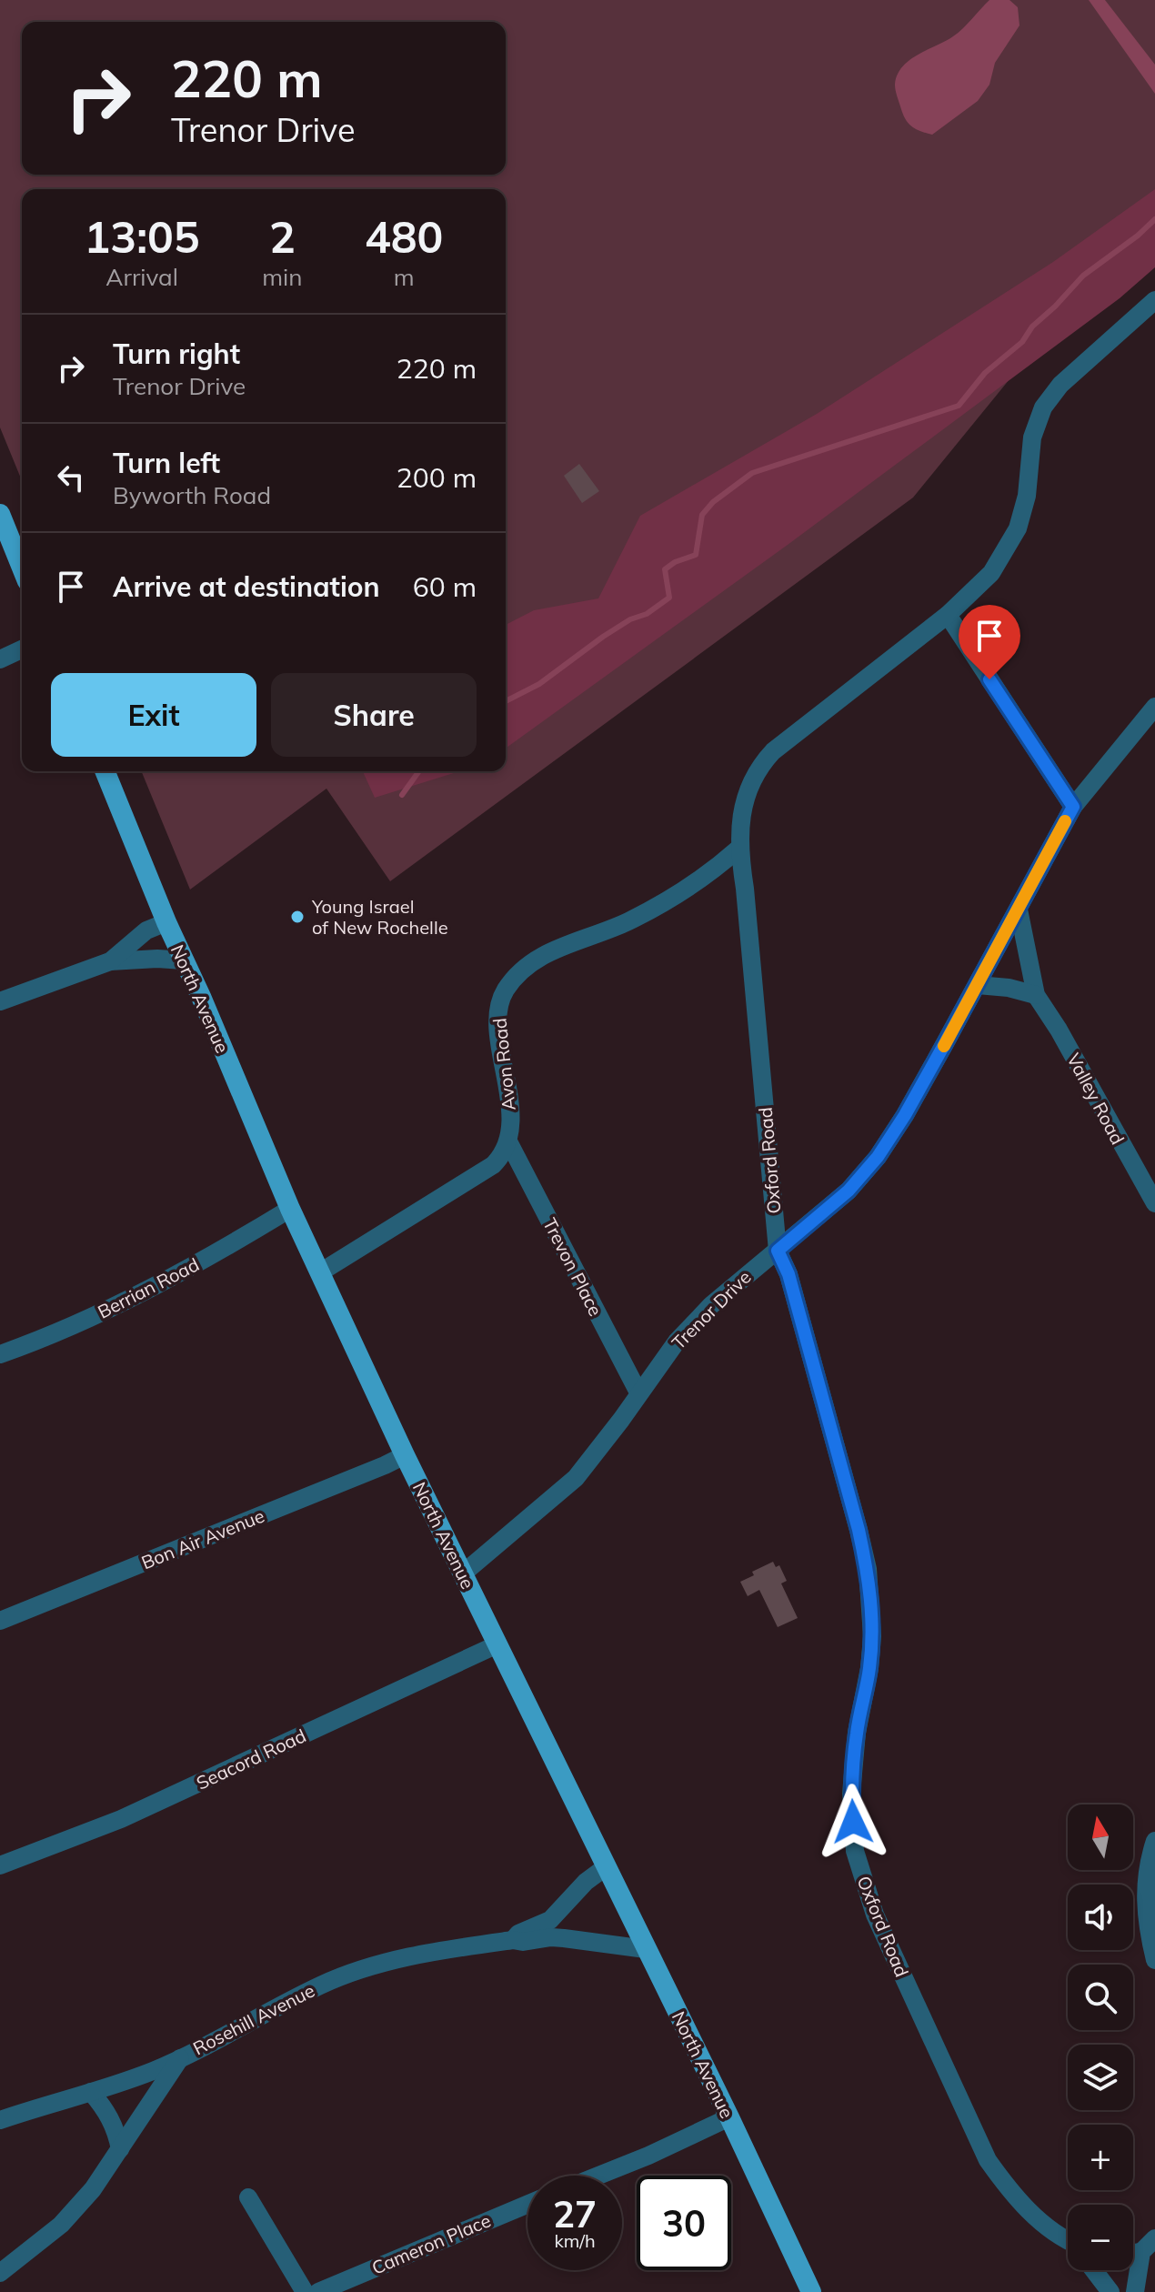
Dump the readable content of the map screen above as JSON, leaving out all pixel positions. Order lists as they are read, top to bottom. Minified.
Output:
{"streets":{"main road":["North Avenue"],"street":["Avon Road","Valley Road","Oxford Road","Trevon Place","Berrian Road","Trenor Drive","Bon Air Avenue","Seacord Road","Rosehill Avenue","Cameron Place"]},"crossings":[["North Avenue","Berrian Road"],["North Avenue","Trenor Drive"],["North Avenue","Bon Air Avenue"],["North Avenue","Seacord Road"],["North Avenue","Rosehill Avenue"],["Avon Road","Oxford Road"],["Avon Road","Trevon Place"],["Valley Road","Trenor Drive"],["Oxford Road","Trenor Drive"],["Trevon Place","Trenor Drive"]],"places":["Young Israel of New Rochelle"],"north":"top","page":{"turn":["220 m","Trenor Drive"],"eta":["13:05","Arrival","2","min","480","m"],"list":[{"name":"Turn right","note":"Trenor Drive","value":"220 m"},{"name":"Turn left","note":"Byworth Road","value":"200 m"},{"name":"Arrive at destination","value":"60 m"}],"buttons":["Exit","Share"],"map_buttons":["+","−"],"speed":"27 km/h","limit":"30"}}
